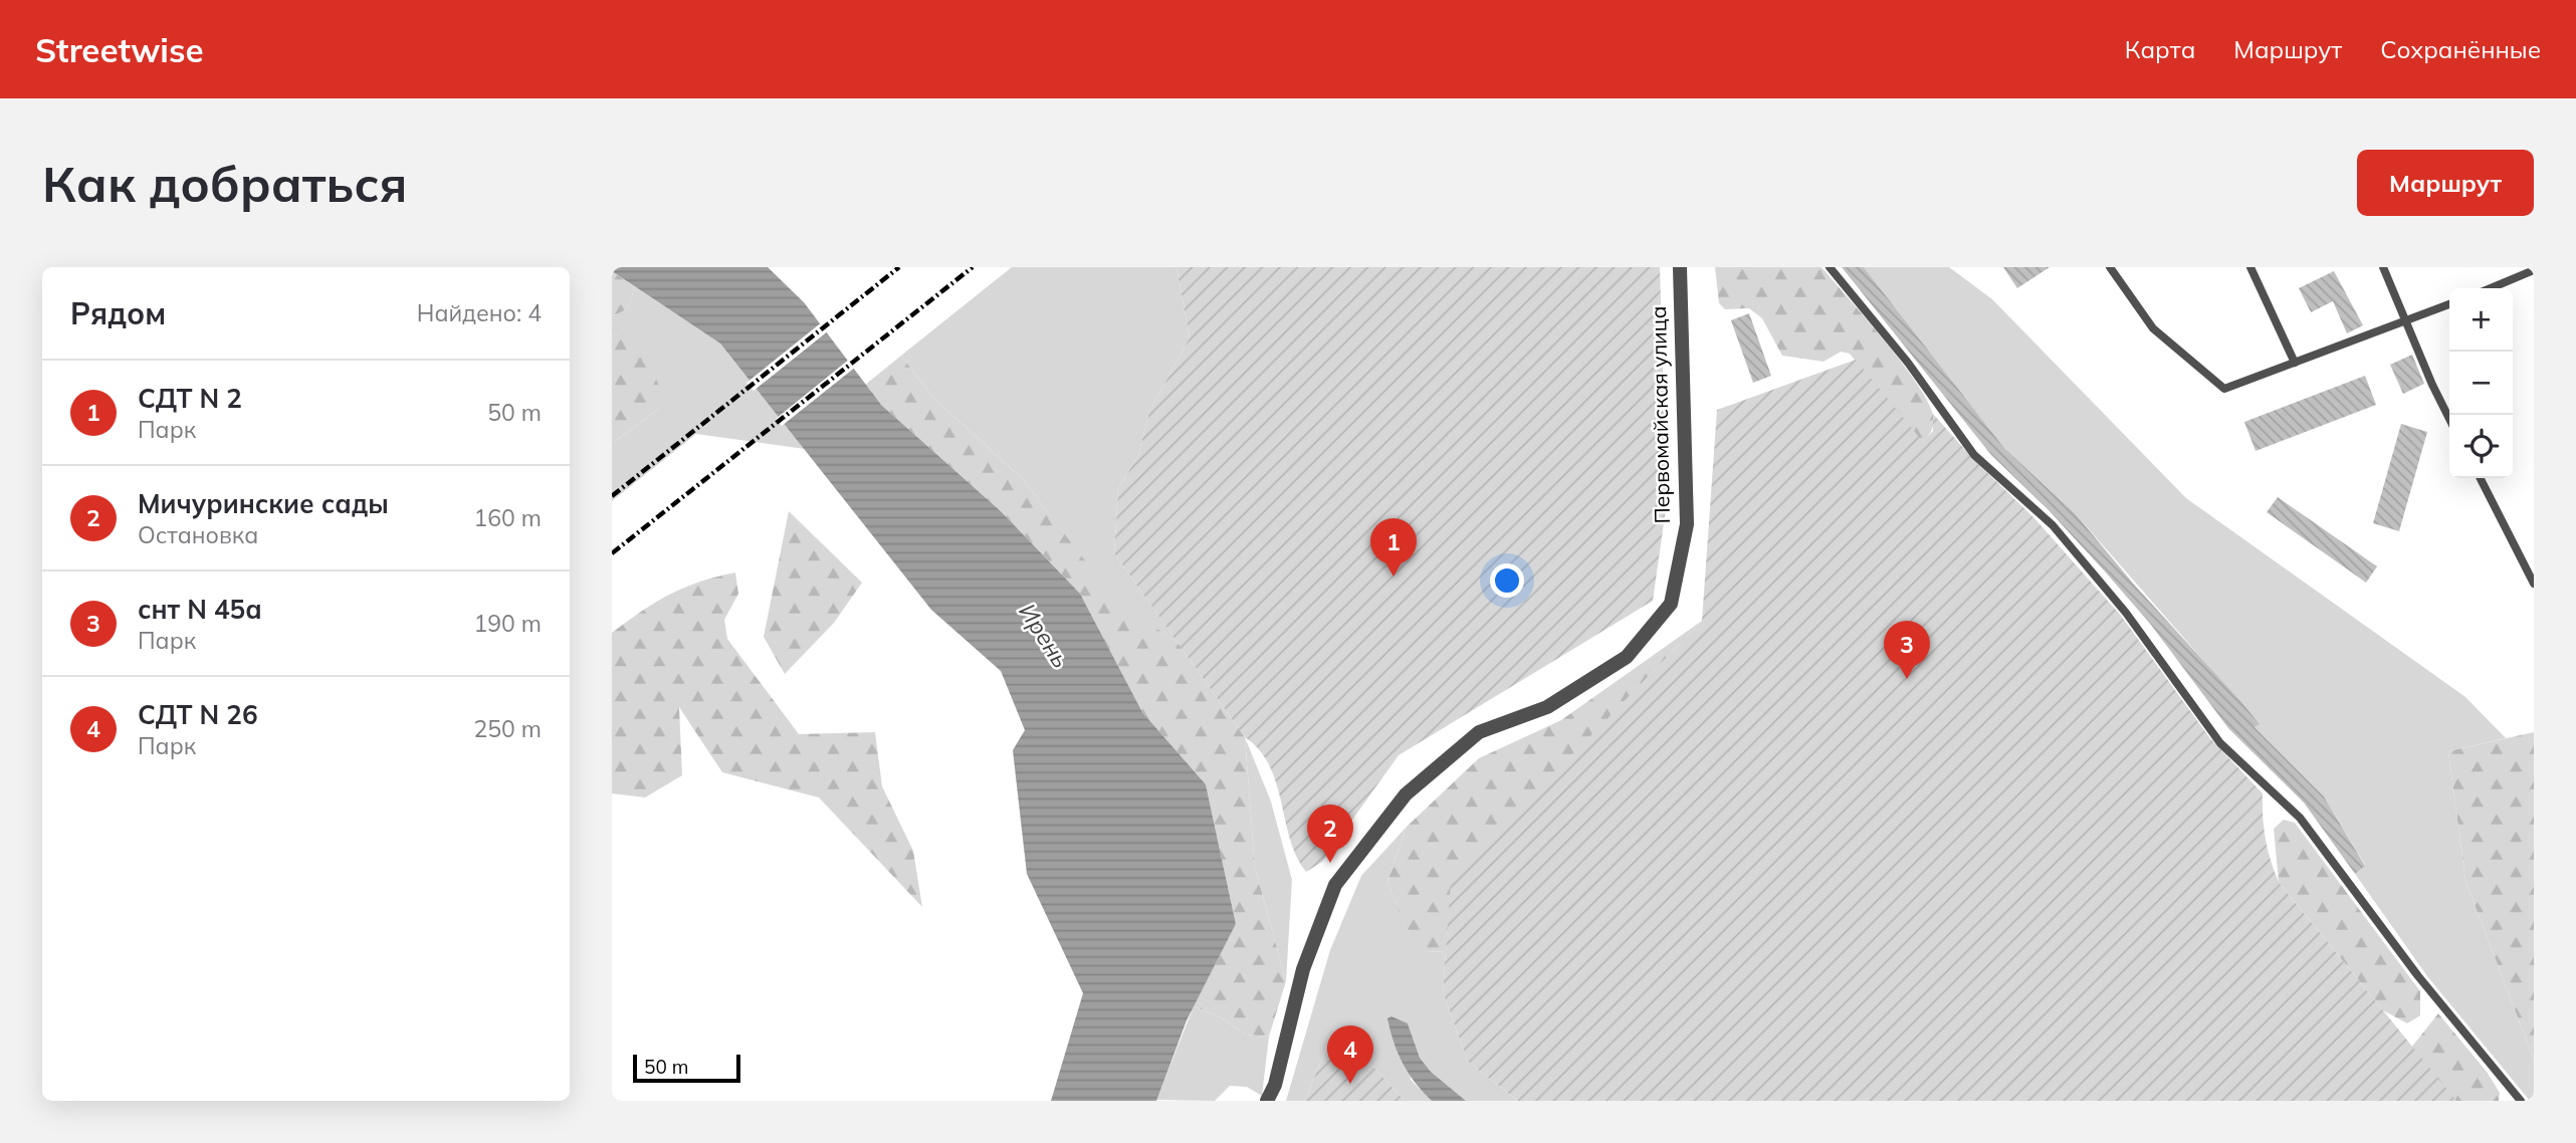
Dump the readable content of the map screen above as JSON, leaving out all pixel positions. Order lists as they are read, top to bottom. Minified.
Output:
{"streets":{"street":["Первомайская улица"]},"water":["Ирень"],"scale_bar":"50 m","page":{"header":"Streetwise","nav":["Карта","Маршрут","Сохранённые"],"buttons":"Маршрут","title":"Как добраться","heading":["Рядом","Найдено: 4"],"map_buttons":["+","−"],"list":[{"mark":"1","name":"СДТ N 2","note":"Парк","value":"50 m"},{"mark":"2","name":"Мичуринские сады","note":"Остановка","value":"160 m"},{"mark":"3","name":"снт N 45а","note":"Парк","value":"190 m"},{"mark":"4","name":"СДТ N 26","note":"Парк","value":"250 m"}],"pins":["1","3","2","4"],"scale":"50 m"}}
